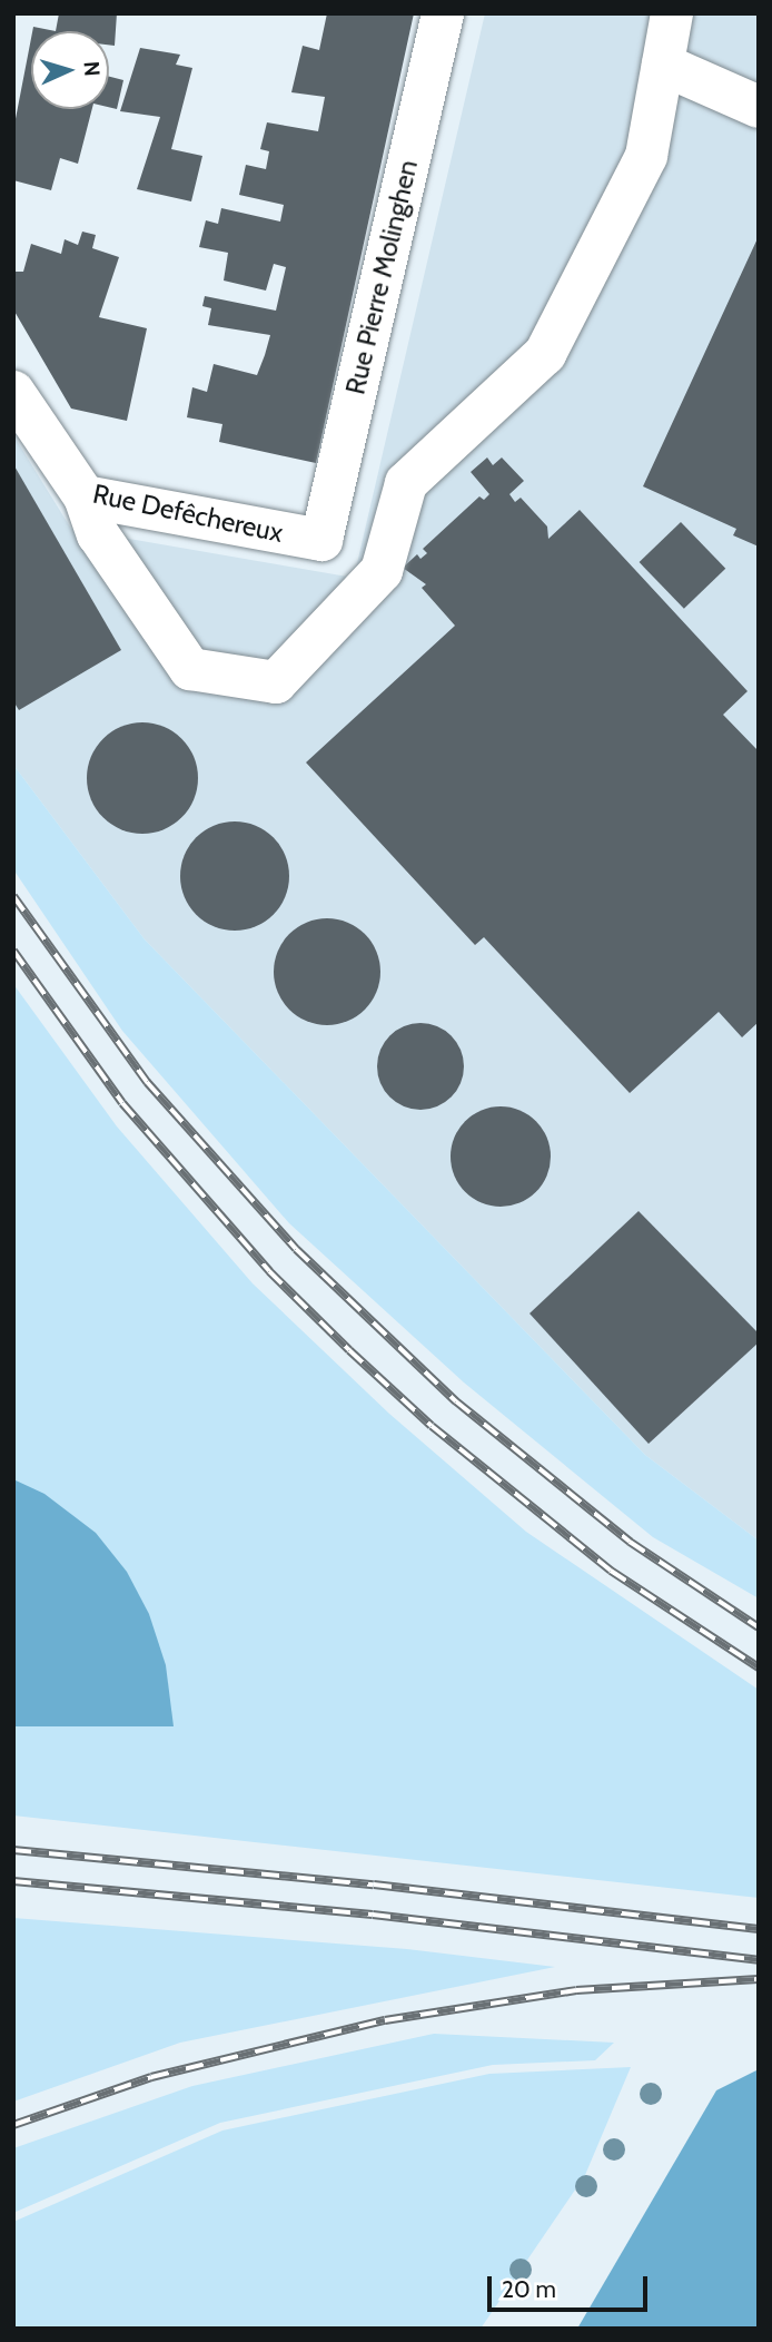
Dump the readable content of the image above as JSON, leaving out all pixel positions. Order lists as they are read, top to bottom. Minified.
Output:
{"streets":{"street":["Rue Pierre Molinghen","Rue Defêchereux"]},"crossings":[["Rue Pierre Molinghen","Rue Defêchereux"]],"scale_bar":"20 m","north":"right"}
